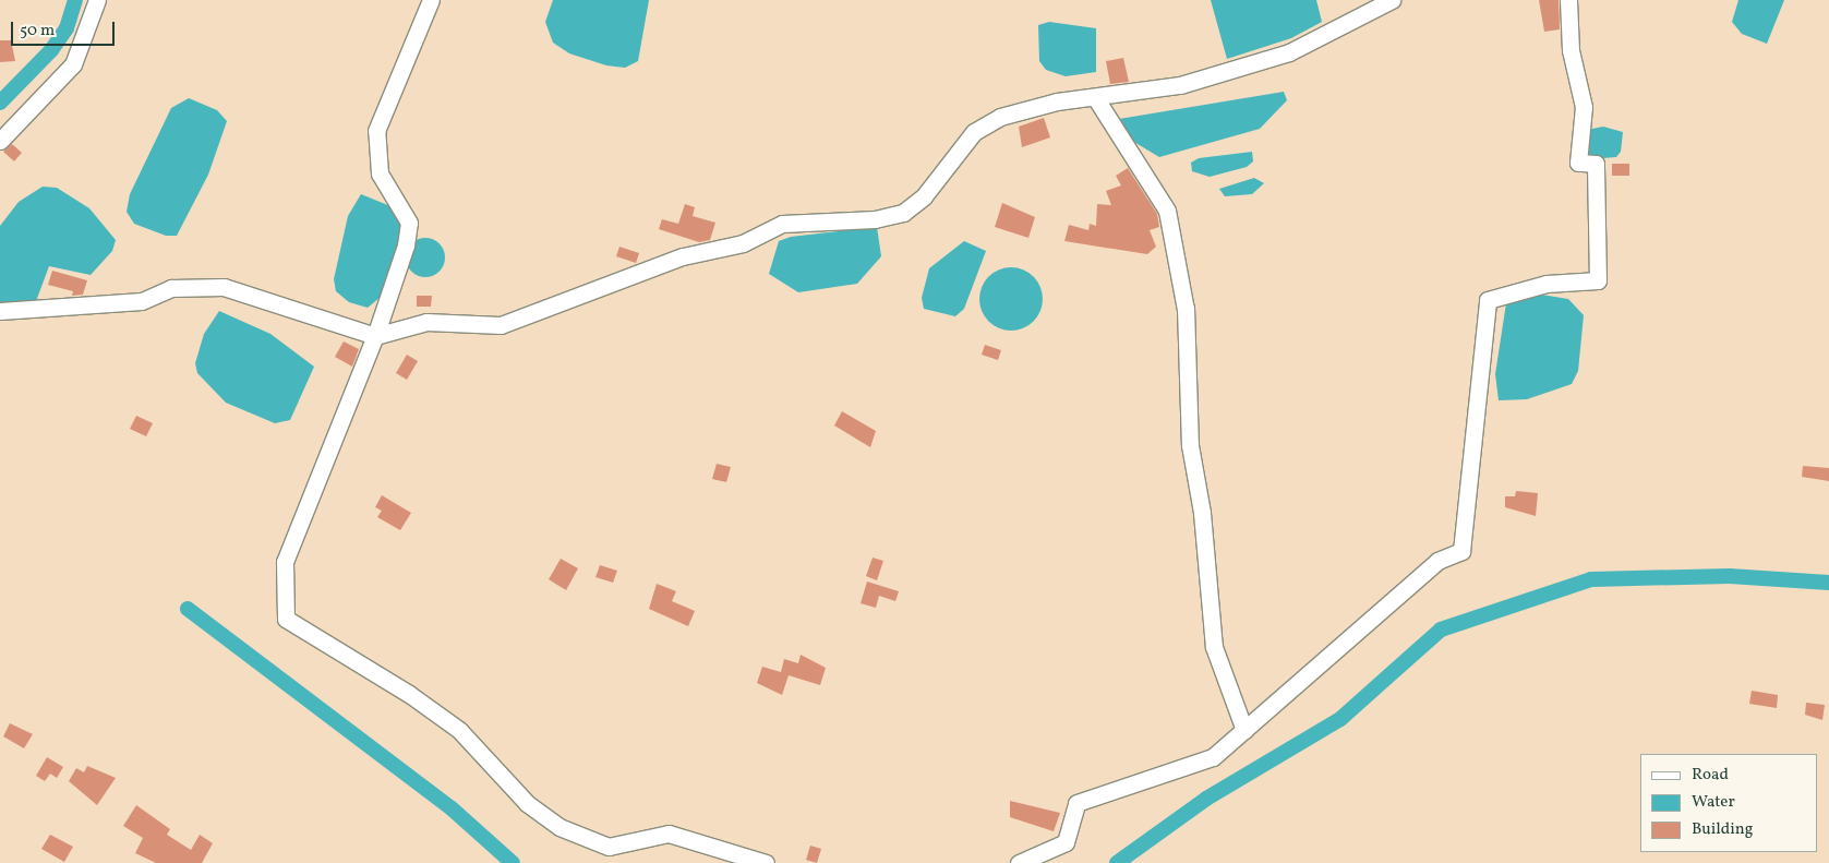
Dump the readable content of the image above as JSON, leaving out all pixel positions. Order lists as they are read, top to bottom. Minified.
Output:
{"legend":["Road","Water","Building"],"scale_bar":"50 m"}
